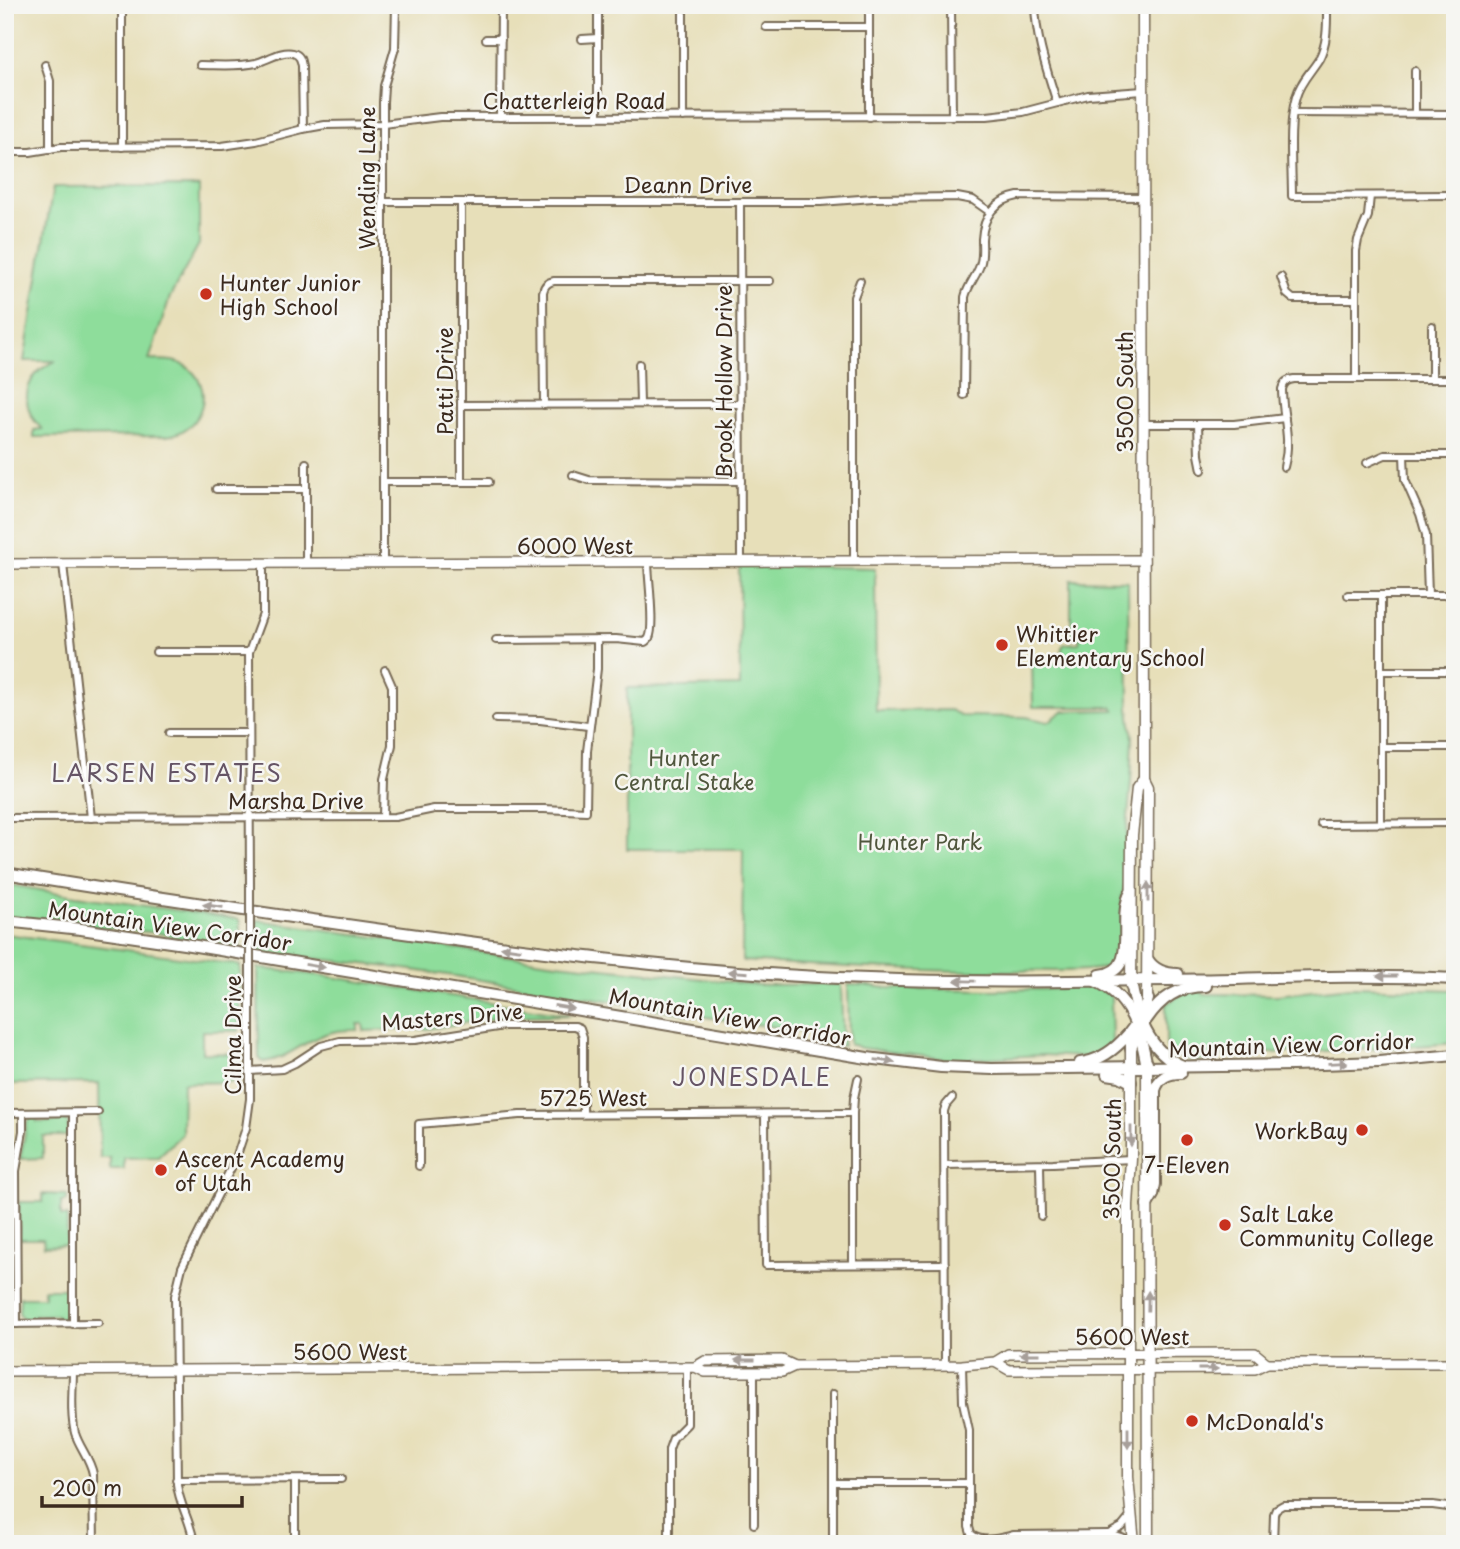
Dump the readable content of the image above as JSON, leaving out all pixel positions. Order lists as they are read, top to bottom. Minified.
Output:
{"streets":{"highway":["Mountain View Corridor"],"main road":["3500 South","6000 West","5600 West"],"street":["Chatterleigh Road","Wending Lane","Deann Drive","Patti Drive","Brook Hollow Drive","Marsha Drive","Masters Drive","Cilma Drive","5725 West"]},"crossings":[["Chatterleigh Road","Wending Lane"],["Chatterleigh Road","3500 South"],["Wending Lane","Deann Drive"],["Wending Lane","6000 West"],["Deann Drive","Patti Drive"],["Deann Drive","Brook Hollow Drive"],["Brook Hollow Drive","6000 West"],["3500 South","6000 West"],["3500 South","Mountain View Corridor"],["3500 South","5600 West"],["6000 West","Cilma Drive"],["Marsha Drive","Cilma Drive"],["Masters Drive","Cilma Drive"],["Masters Drive","5725 West"],["Cilma Drive","5600 West"]],"districts":["LARSEN ESTATES","JONESDALE"],"parks":["Hunter Central Stake","Hunter Park"],"places":["Hunter Junior High School","Whittier Elementary School","WorkBay","7-Eleven","Ascent Academy of Utah","Salt Lake Community College","McDonald's"],"scale_bar":"200 m"}
